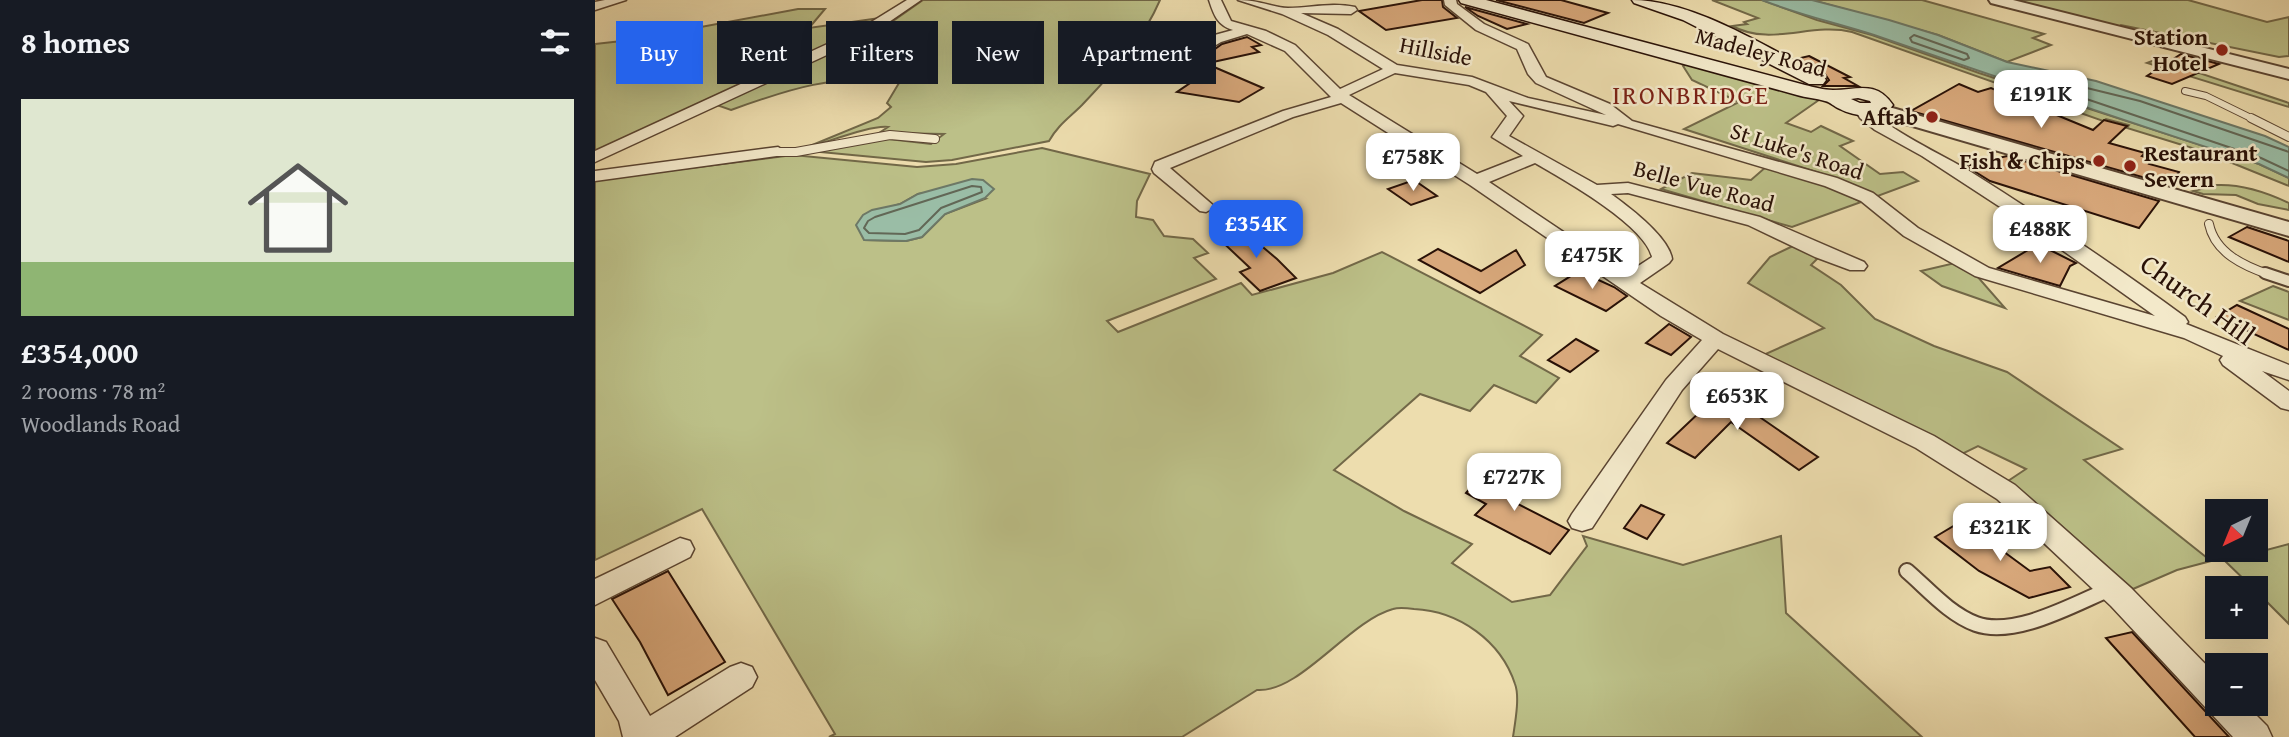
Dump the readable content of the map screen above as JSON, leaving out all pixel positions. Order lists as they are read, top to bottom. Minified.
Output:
{"streets":{"main road":["Madeley Road"],"street":["Hillside","St Luke's Road","Belle Vue Road","Church Hill"]},"crossings":[["Hillside","St Luke's Road"],["Hillside","Belle Vue Road"],["St Luke's Road","Church Hill"]],"districts":["IRONBRIDGE"],"places":["Station Hotel","Aftab","Fish & Chips","Restaurant Severn"],"north":"bottom left","page":{"heading":"8 homes","chip":["Buy","Rent","Filters","New","Apartment"],"price":["£191K","£758K","£354K","£488K","£475K","£653K","£727K","£321K"],"list":[{"name":"£354,000","note":"2 rooms · 78 m² · Woodlands Road"}],"map_buttons":["+","−"]}}
